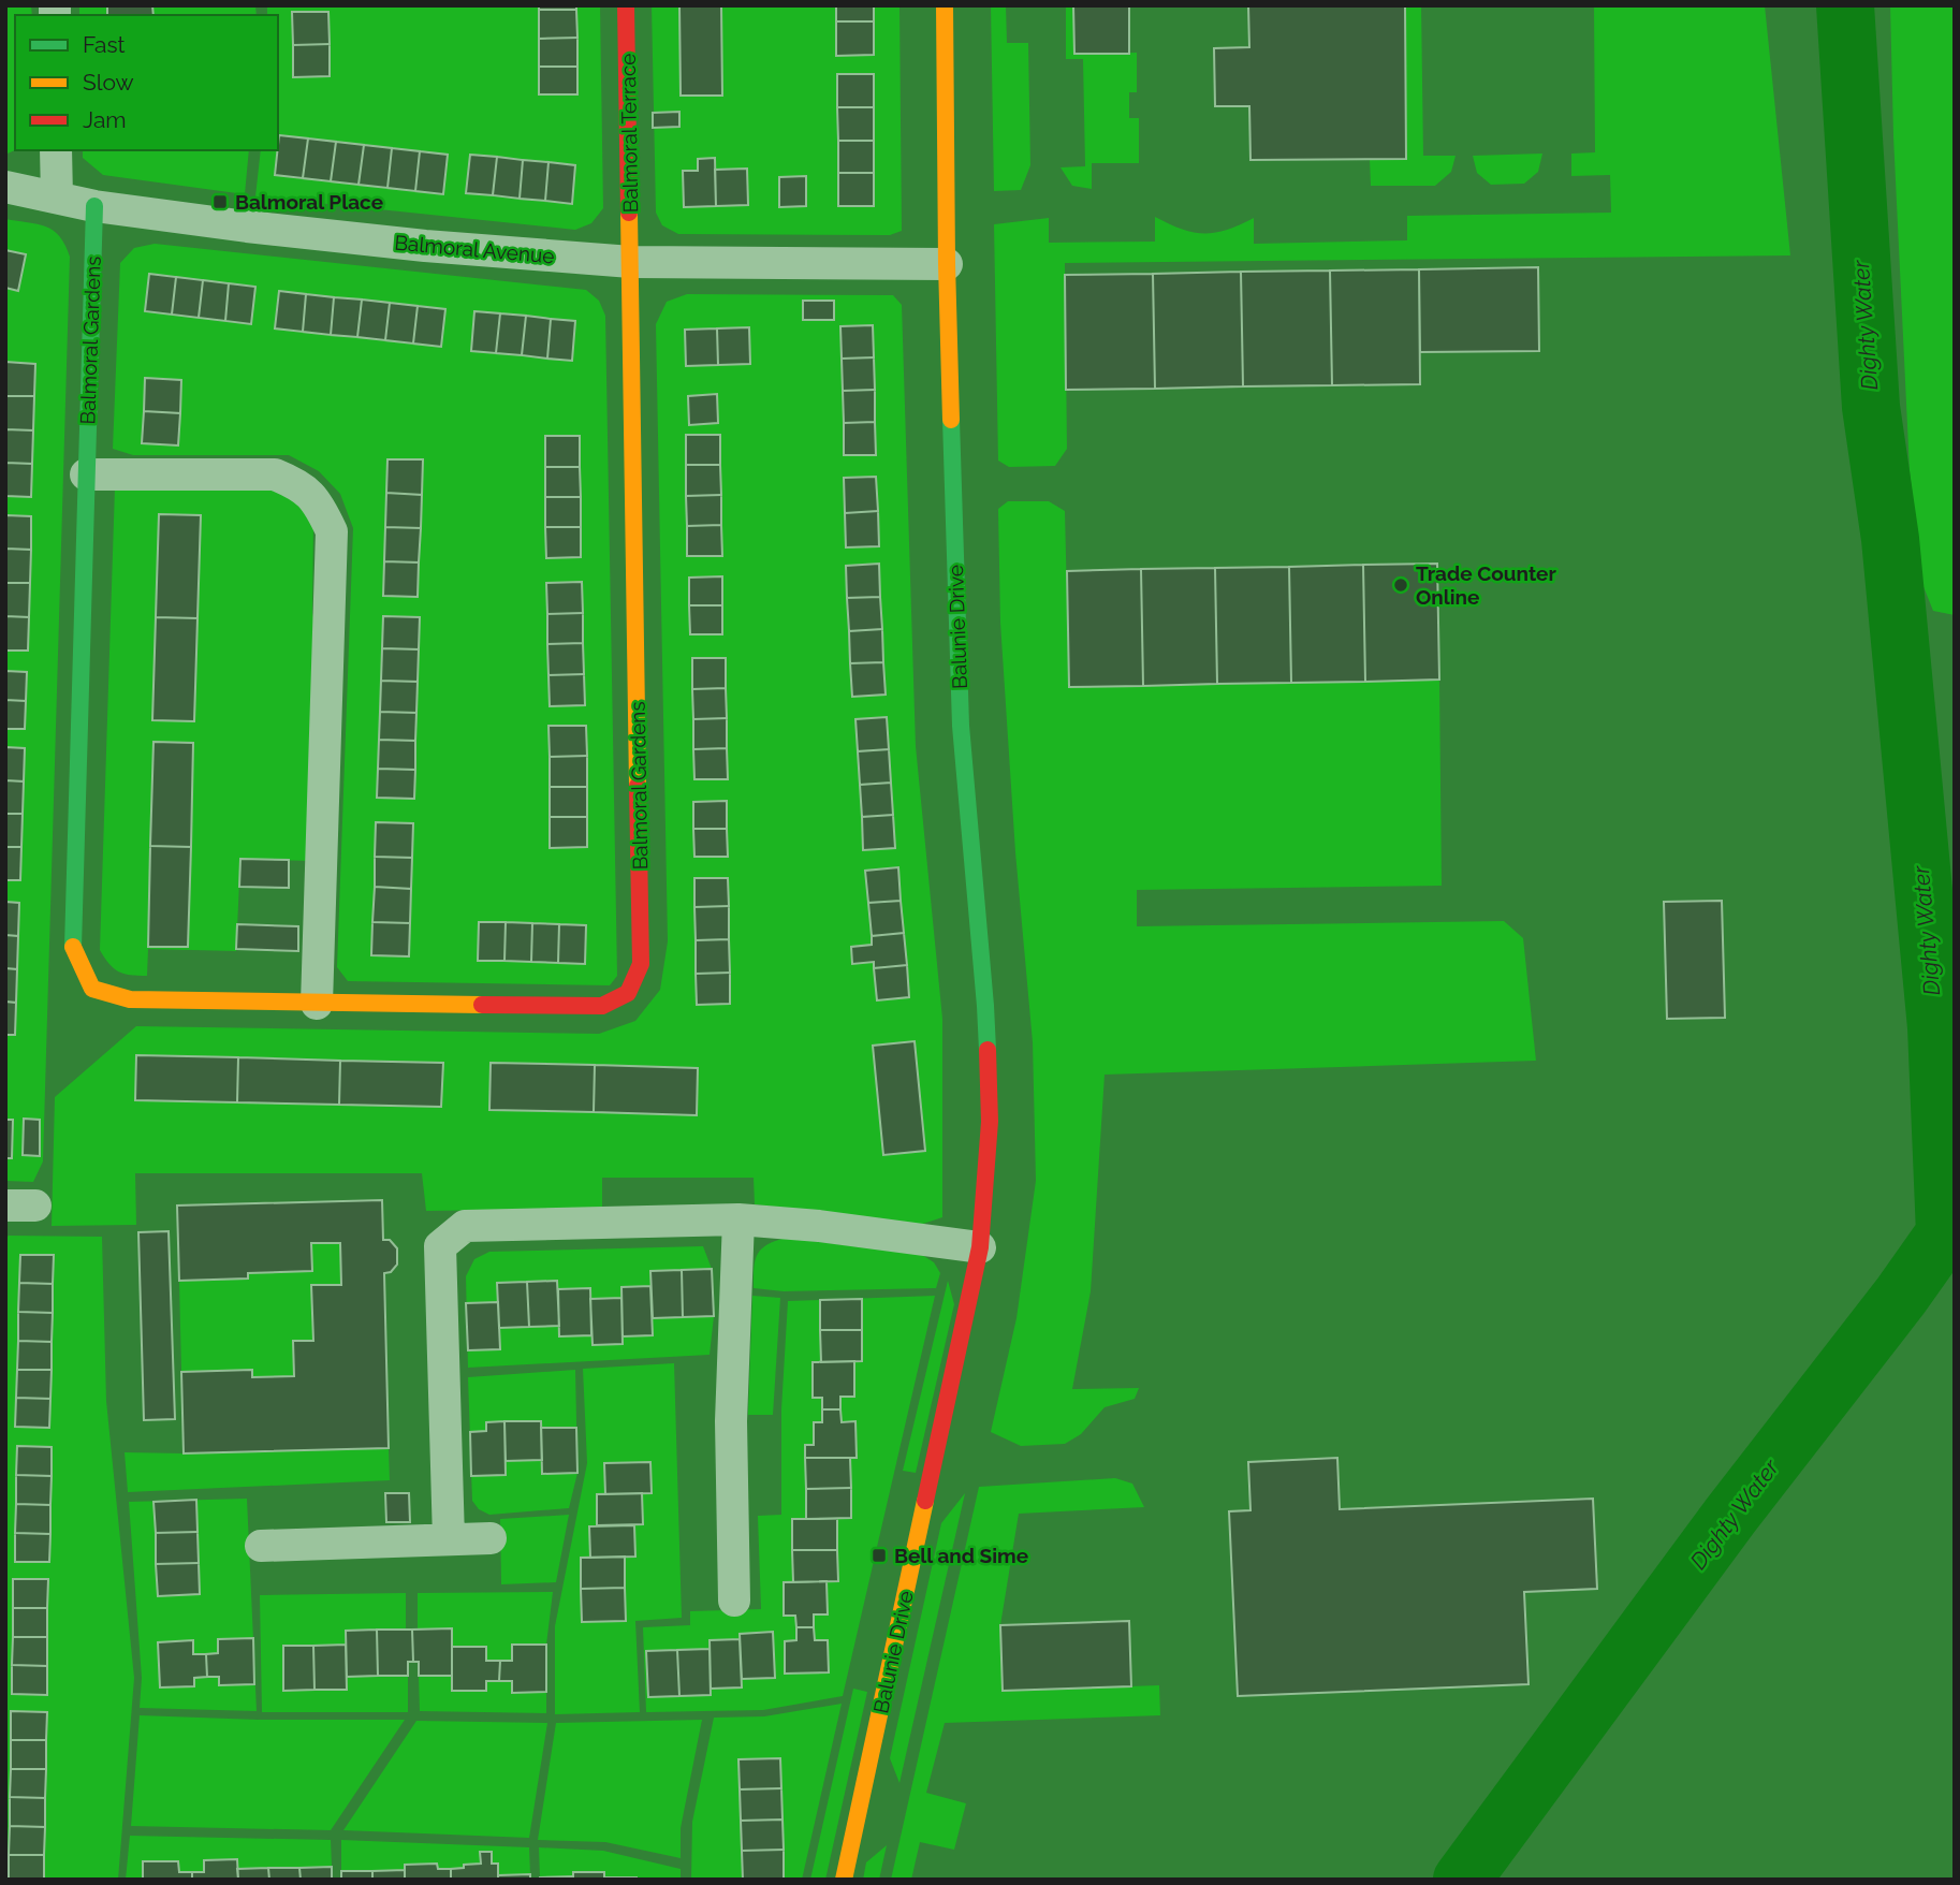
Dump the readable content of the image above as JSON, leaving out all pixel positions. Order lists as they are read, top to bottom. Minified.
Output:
{"streets":{"street":["Balmoral Terrace","Balmoral Avenue","Balmoral Gardens","Balunie Drive"]},"crossings":[["Balmoral Terrace","Balmoral Avenue"],["Balmoral Terrace","Balmoral Gardens"],["Balmoral Avenue","Balmoral Gardens"],["Balmoral Avenue","Balunie Drive"]],"water":["Dighty Water"],"places":{"transit":["Balmoral Place","Bell and Sime"],"other":["Trade Counter Online"]},"legend":["Fast","Slow","Jam"]}
